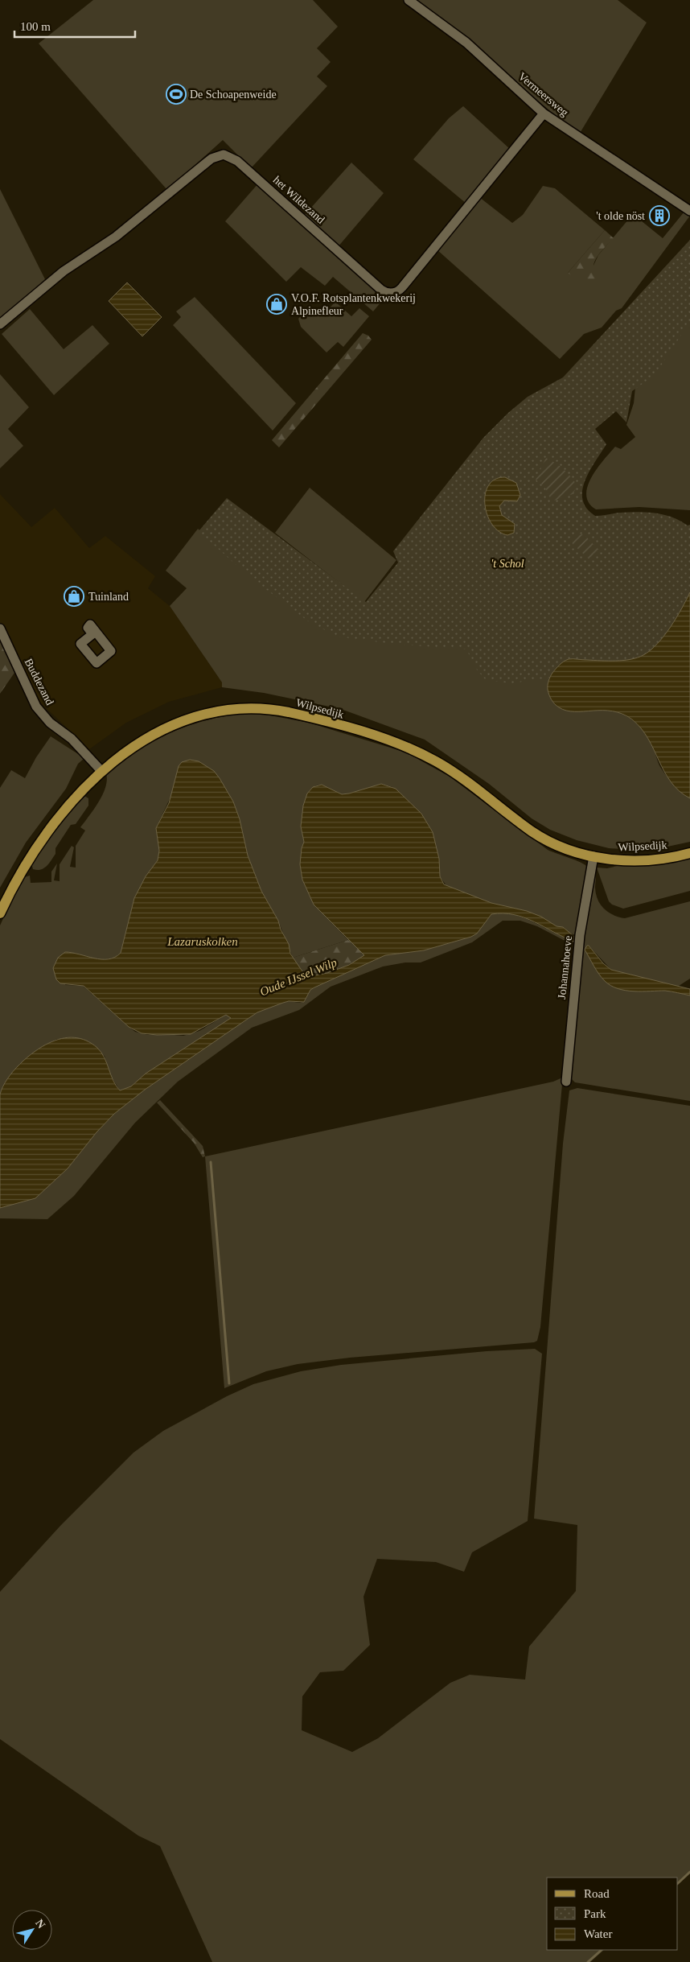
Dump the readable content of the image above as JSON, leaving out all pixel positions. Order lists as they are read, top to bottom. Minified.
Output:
{"streets":{"main road":["Wilpsedijk"],"street":["Vermeersweg","het Wildezand","Buddezand","Johannahoeve"]},"crossings":[["Vermeersweg","het Wildezand"],["Buddezand","Wilpsedijk"],["Wilpsedijk","Johannahoeve"]],"water":["Lazaruskolken","Oude IJssel Wilp"],"parks":["'t Schol"],"places":{"sports":["De Schoapenweide"],"building":["'t olde nöst"],"shop":["V.O.F. Rotsplantenkwekerij Alpinefleur","Tuinland"]},"legend":["Road","Park","Water"],"scale_bar":"100 m","north":"top right"}
